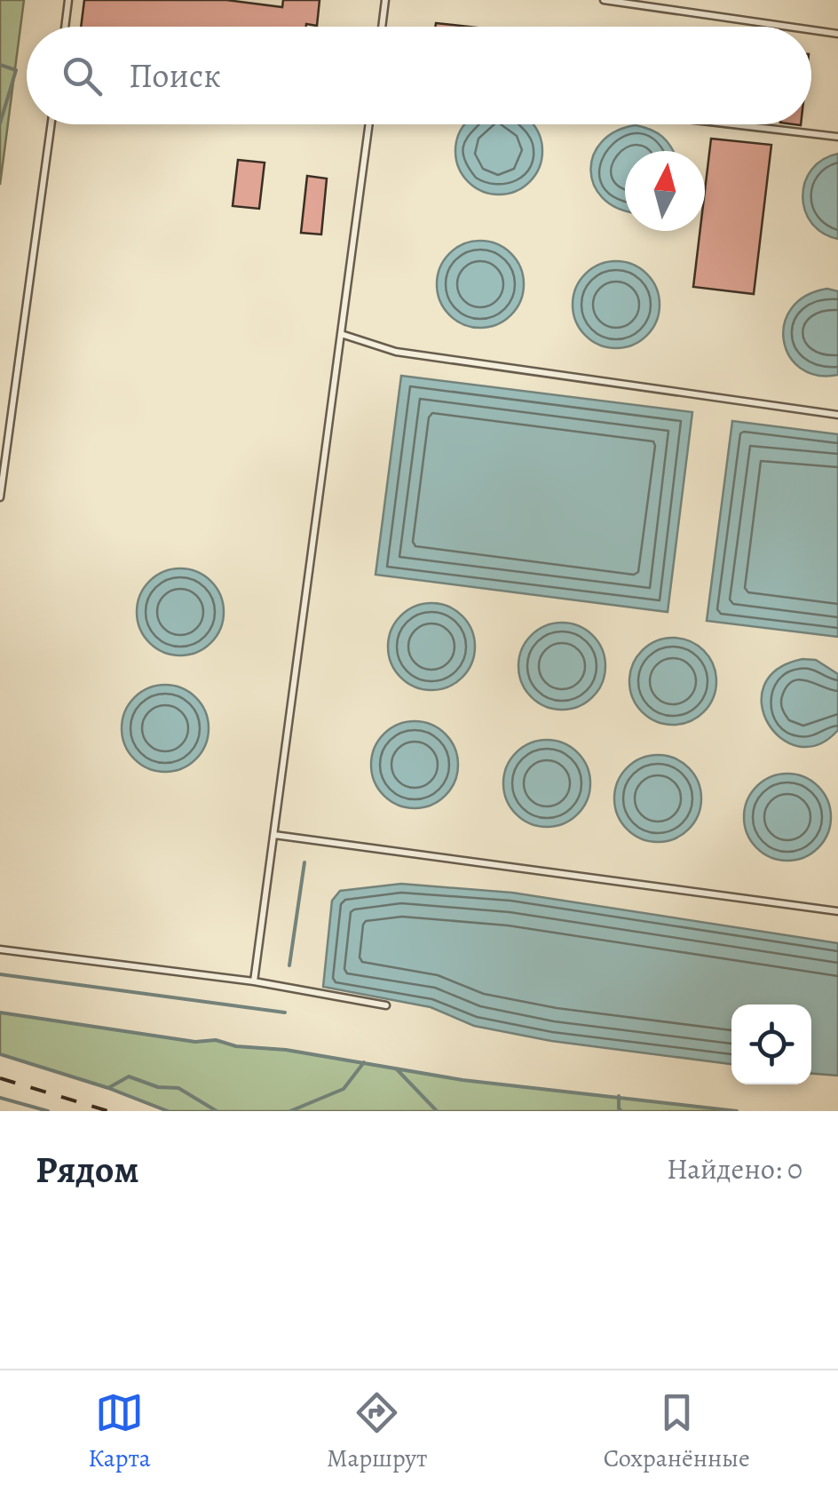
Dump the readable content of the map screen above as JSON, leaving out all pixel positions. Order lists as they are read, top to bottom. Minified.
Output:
{"north":"top","page":{"search":"Поиск","heading":["Рядом","Найдено: 0"],"nav":["Карта","Маршрут","Сохранённые"]}}
